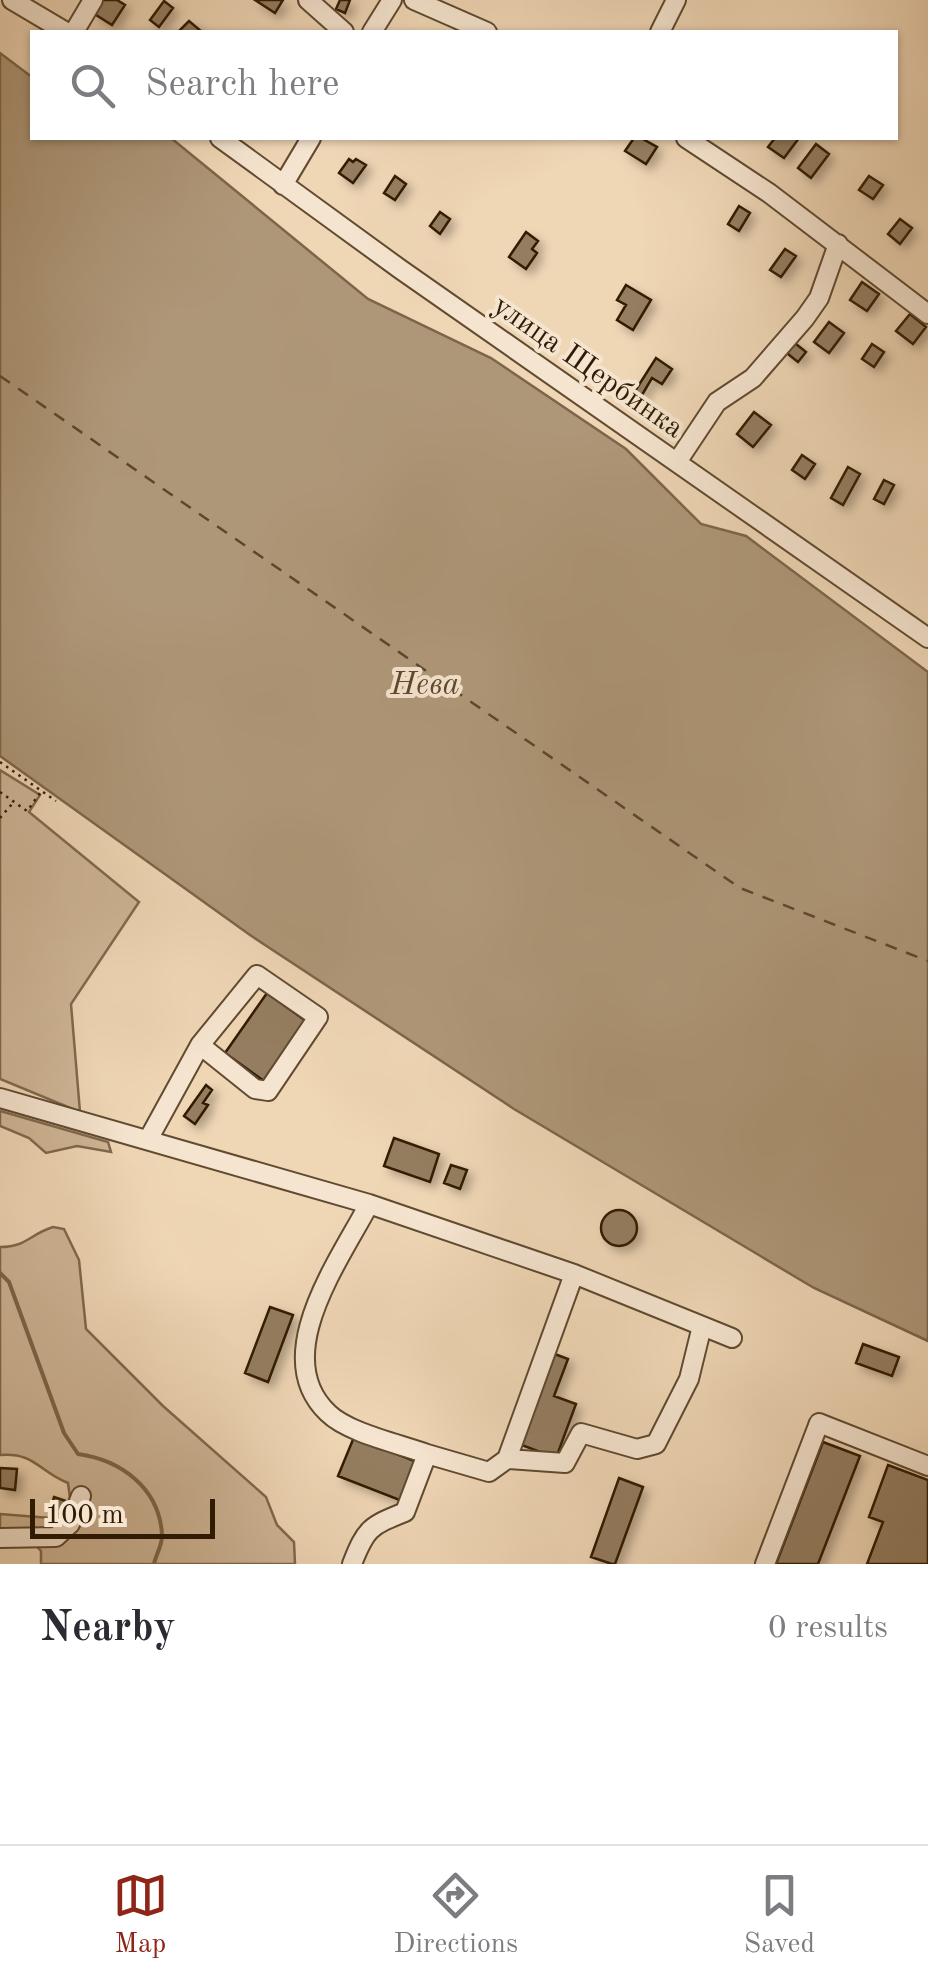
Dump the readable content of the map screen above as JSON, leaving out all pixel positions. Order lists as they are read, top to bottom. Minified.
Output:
{"streets":{"street":["улица Щербинка"]},"water":["Нева"],"scale_bar":"100 m","page":{"search":"Search here","scale":"100 m","heading":["Nearby","0 results"],"nav":["Map","Directions","Saved"]}}
